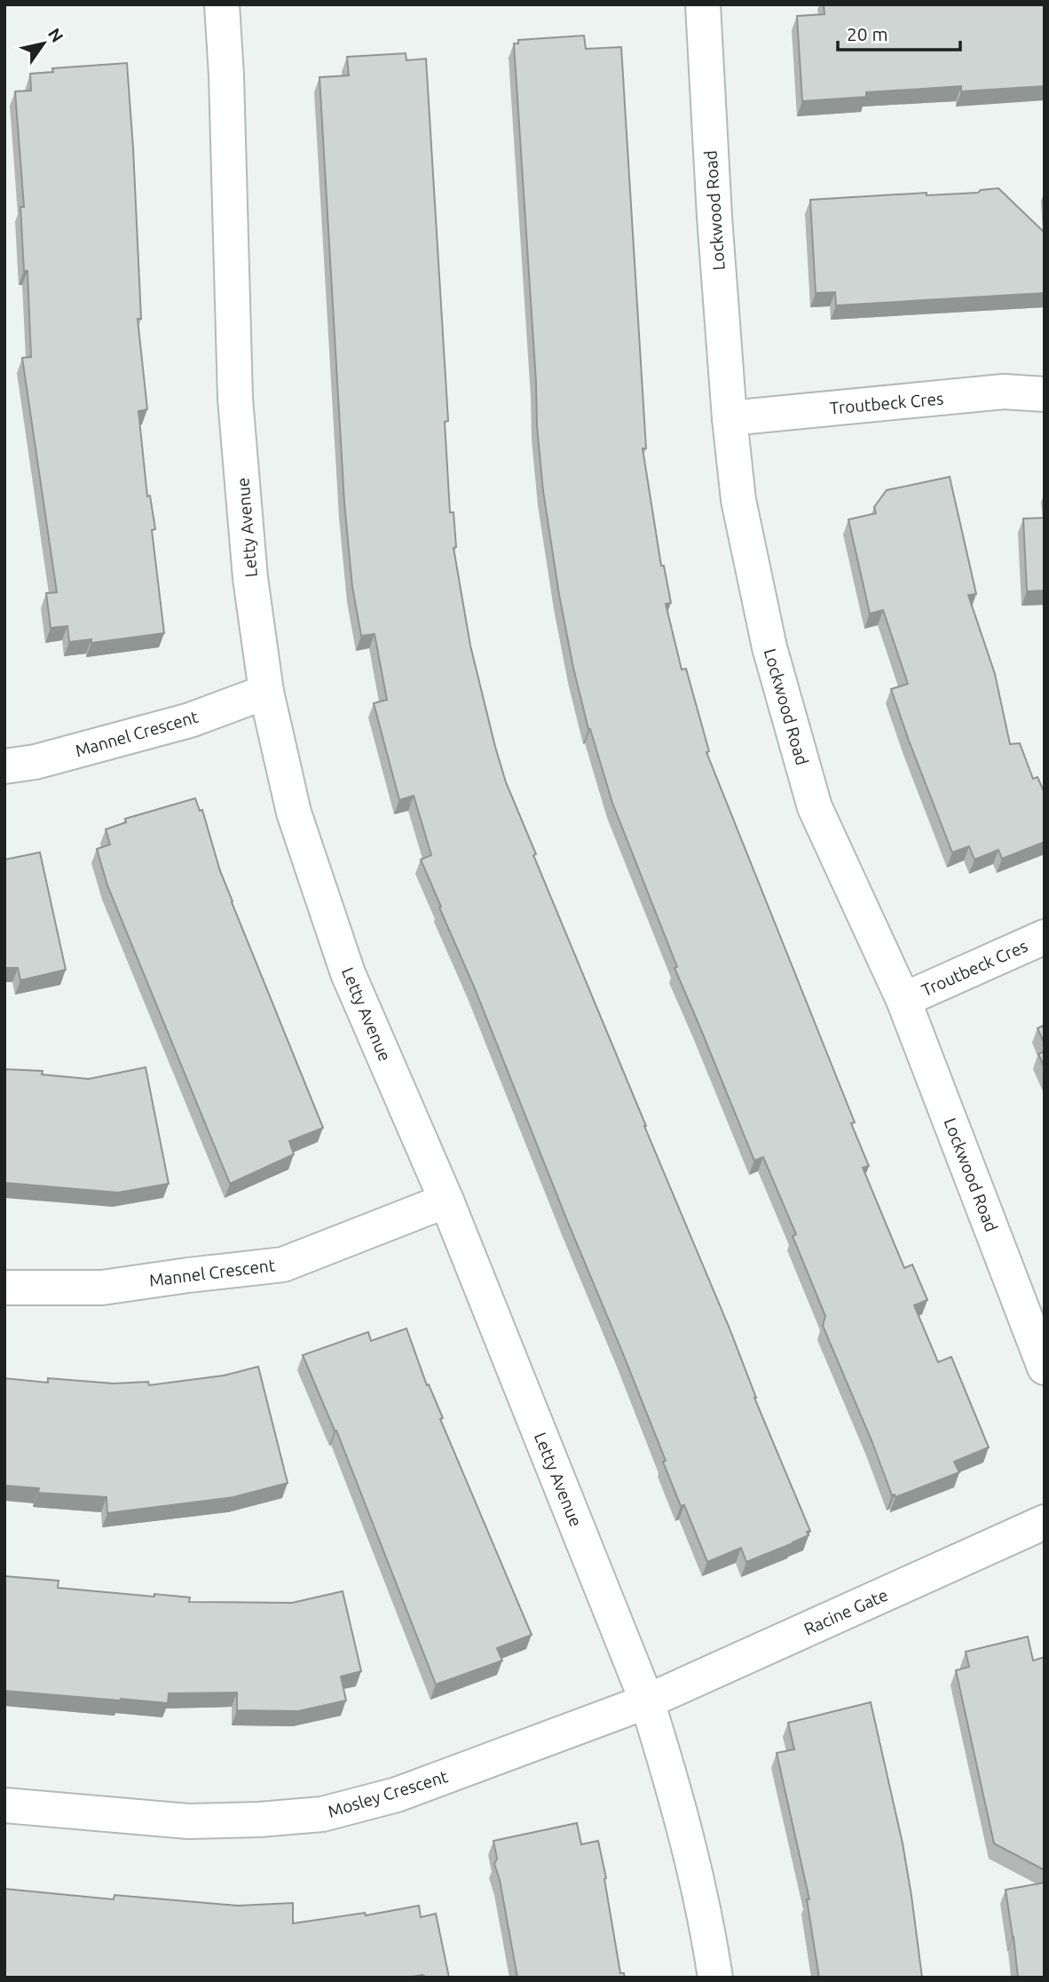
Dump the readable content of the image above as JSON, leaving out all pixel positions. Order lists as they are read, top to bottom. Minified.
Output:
{"streets":{"street":["Lockwood Road","Troutbeck Cres","Letty Avenue","Mannel Crescent","Racine Gate","Mosley Crescent"]},"crossings":[["Lockwood Road","Troutbeck Cres"],["Letty Avenue","Mannel Crescent"],["Letty Avenue","Racine Gate"],["Letty Avenue","Mosley Crescent"],["Racine Gate","Mosley Crescent"]],"scale_bar":"20 m","north":"top right"}
